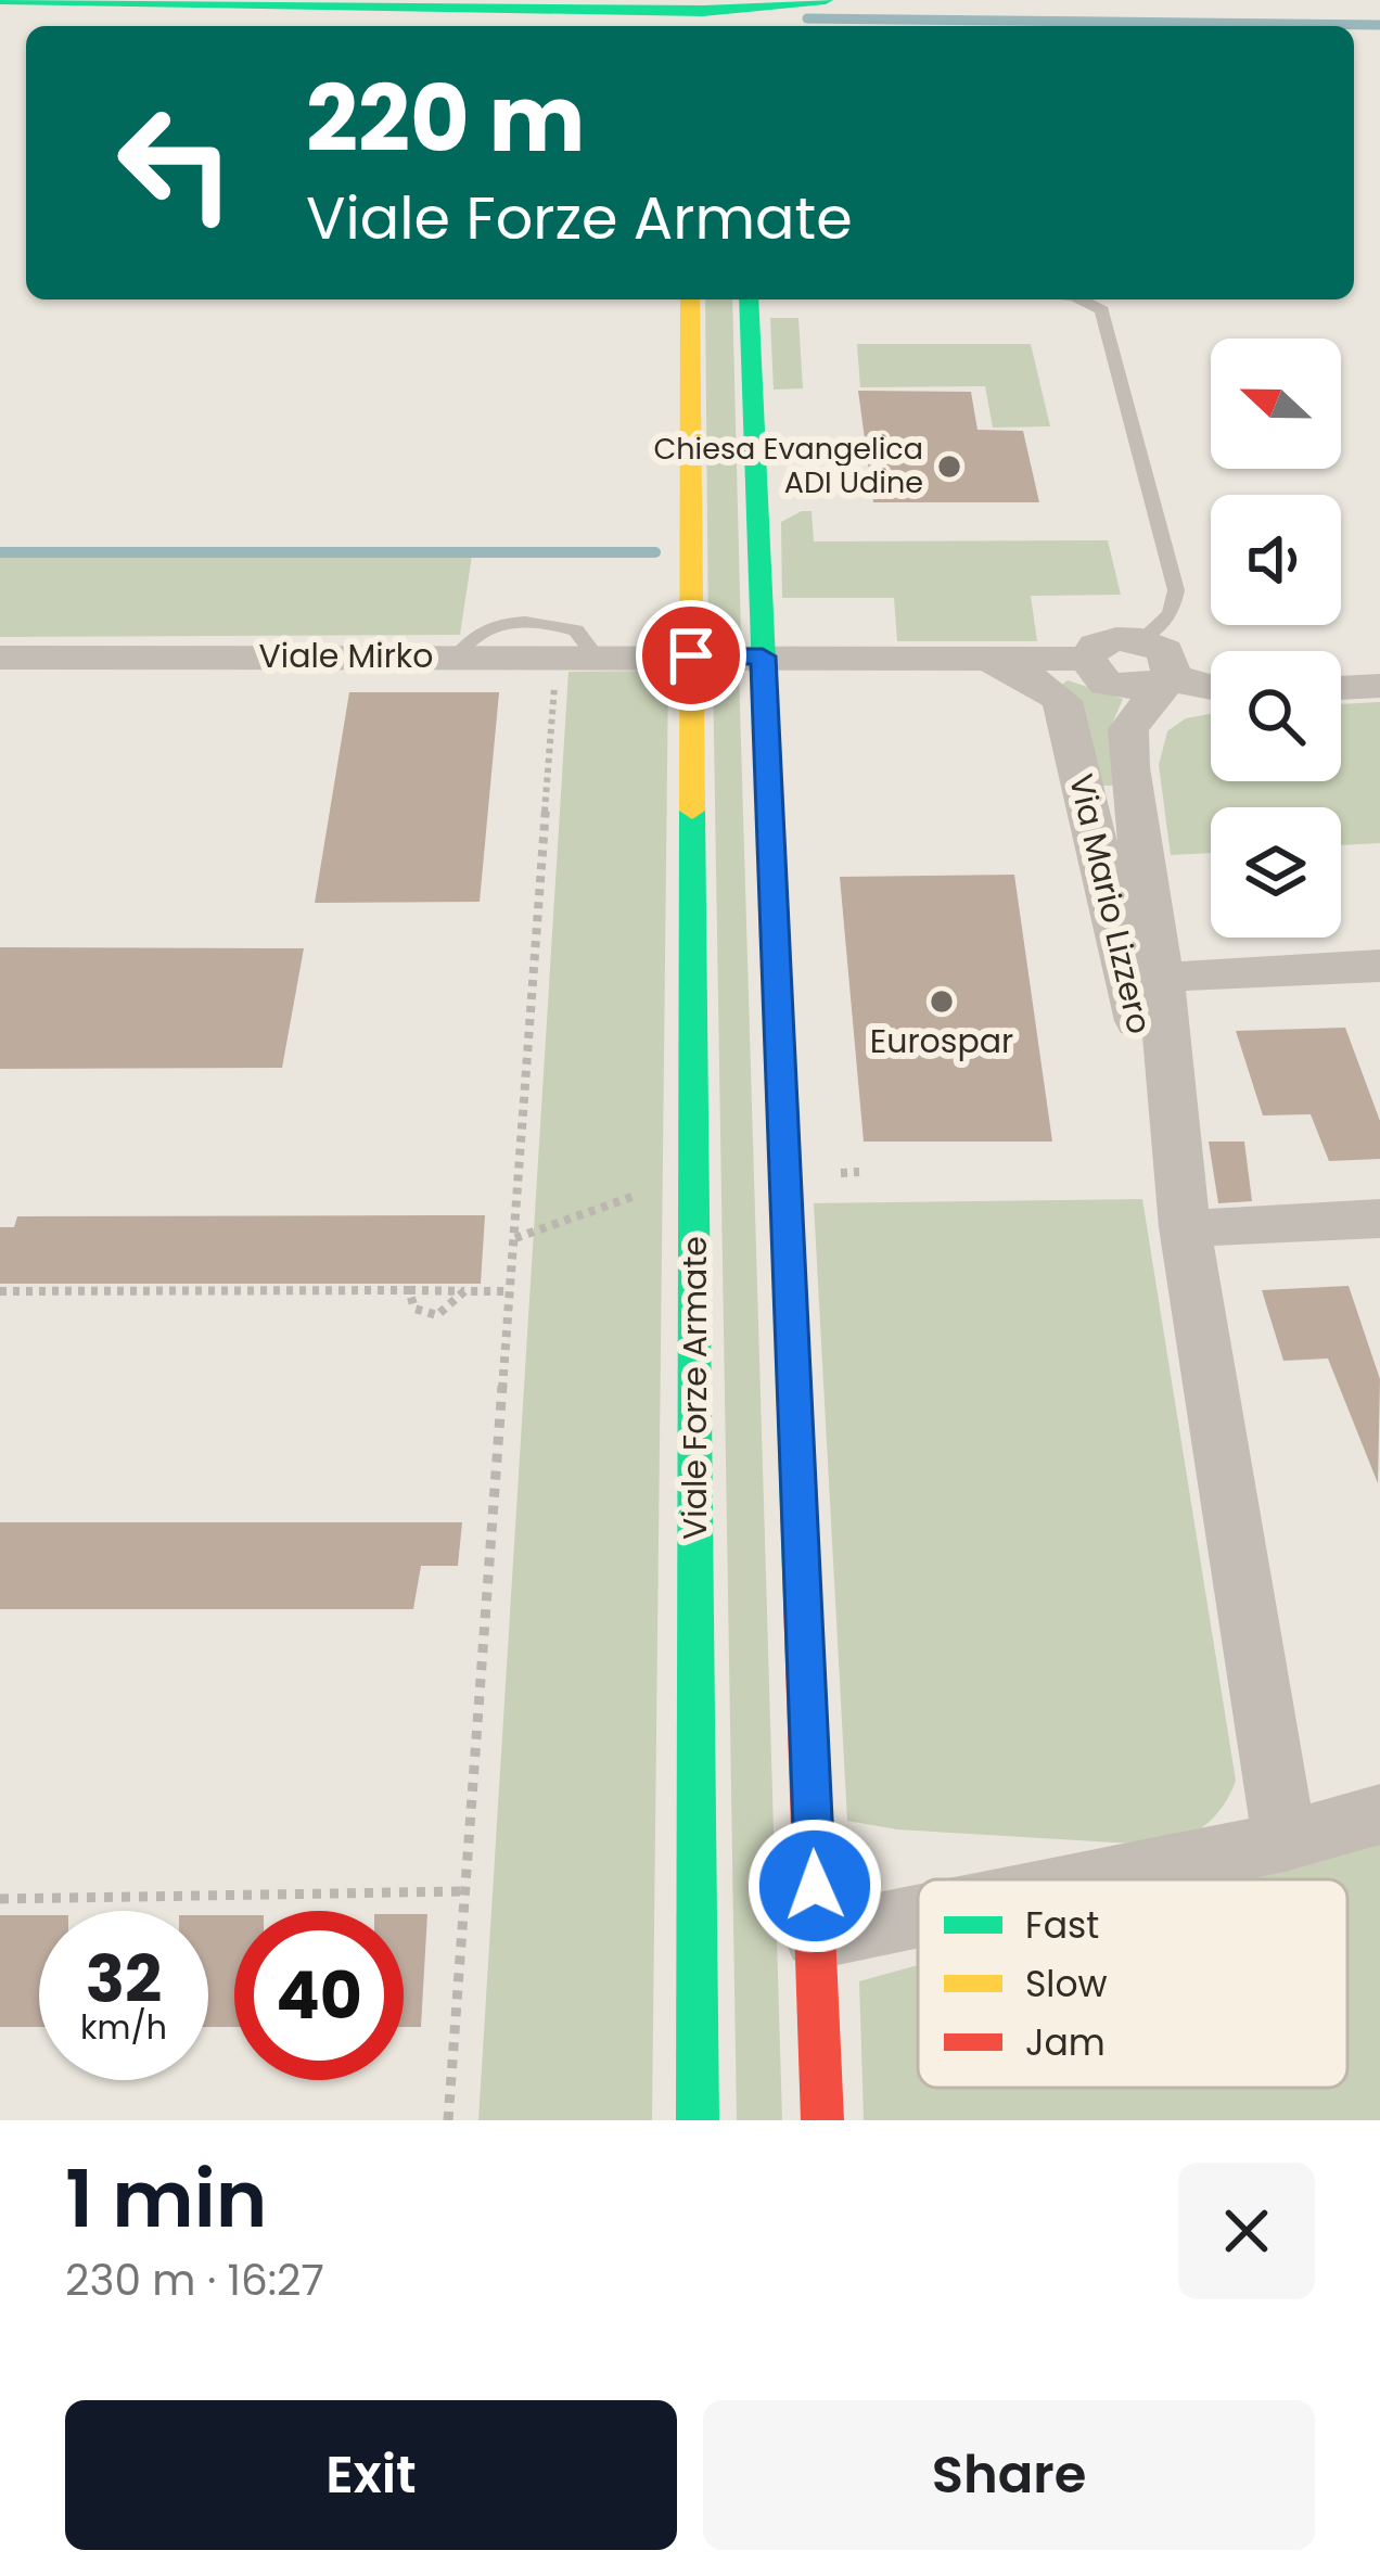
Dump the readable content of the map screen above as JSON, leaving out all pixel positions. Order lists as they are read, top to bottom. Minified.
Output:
{"streets":{"street":["Viale Mirko","Via Mario Lizzero","Viale Forze Armate"]},"crossings":[["Viale Mirko","Viale Forze Armate"]],"places":["Chiesa Evangelica ADI Udine","Eurospar"],"legend":["Fast","Slow","Jam"],"north":"left","page":{"turn":["220 m","Viale Forze Armate"],"speed":"32 km/h","limit":"40","heading":["1 min","230 m · 16:27"],"buttons":["Exit","Share"]}}
